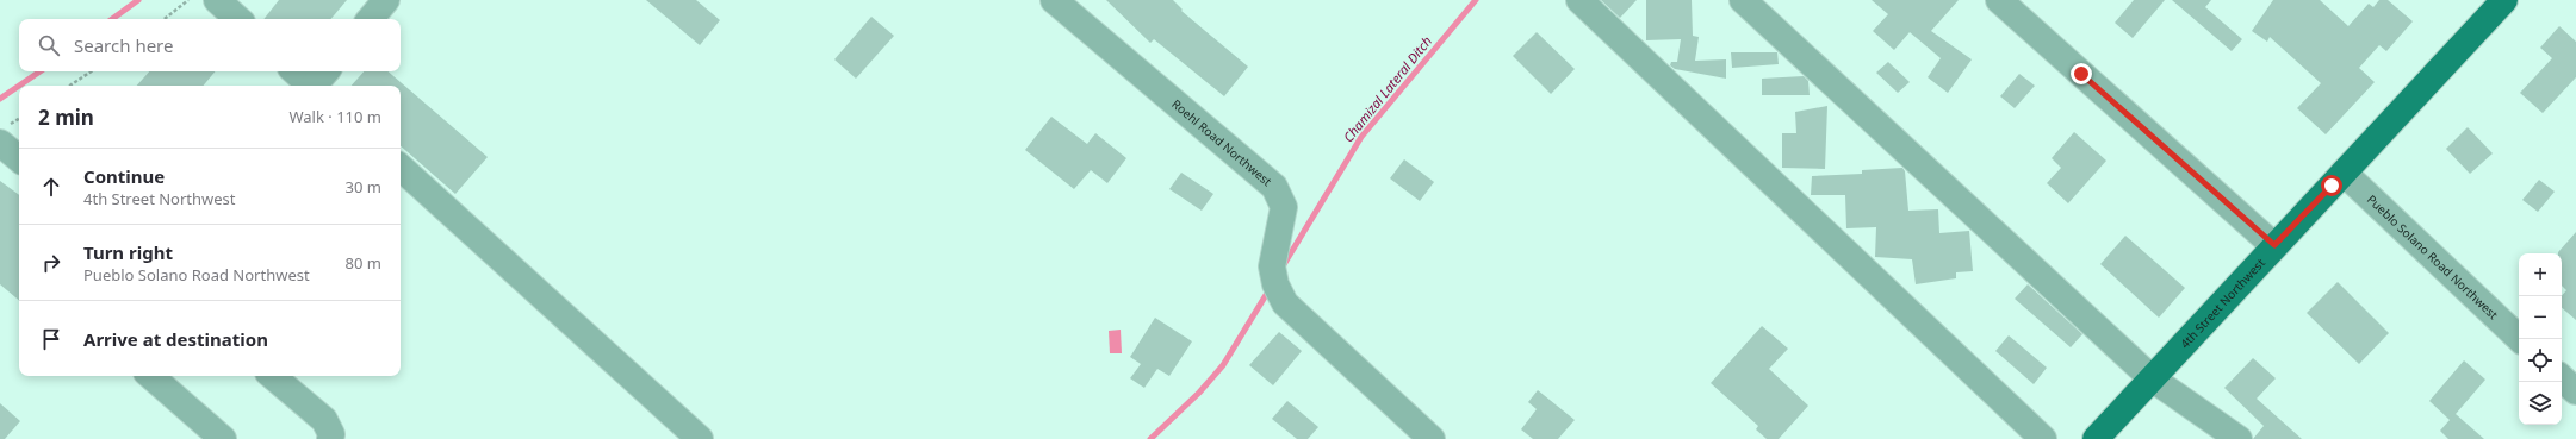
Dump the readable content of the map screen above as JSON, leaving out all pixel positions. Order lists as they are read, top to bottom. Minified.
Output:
{"streets":{"main road":["4th Street Northwest"],"street":["Roehl Road Northwest","Pueblo Solano Road Northwest"]},"crossings":[["Pueblo Solano Road Northwest","4th Street Northwest"]],"water":["Chamizal Lateral Ditch"],"page":{"search":"Search here","heading":["2 min","Walk · 110 m"],"list":[["Continue","4th Street Northwest","30 m"],["Turn right","Pueblo Solano Road Northwest","80 m"],"Arrive at destination"],"map_buttons":["+","−"]}}
